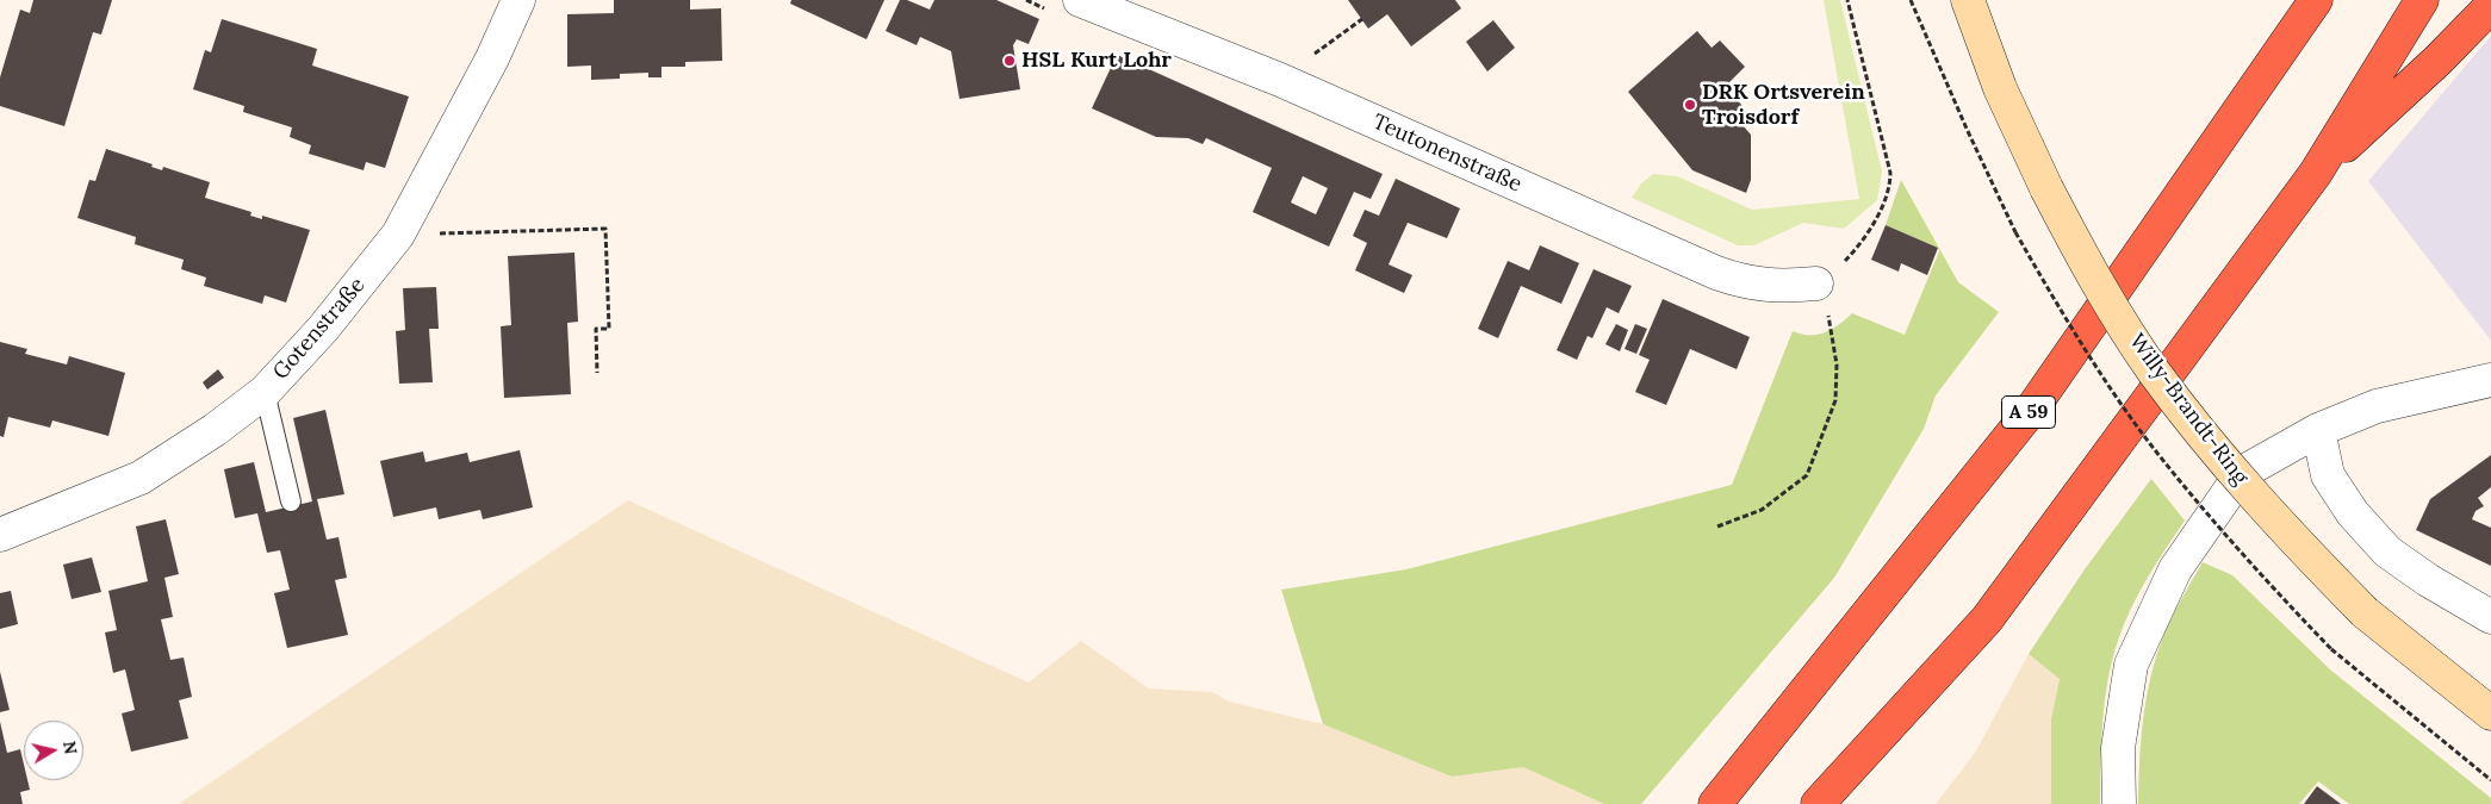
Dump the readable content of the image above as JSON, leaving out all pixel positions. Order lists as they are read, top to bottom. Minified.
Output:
{"streets":{"highway":["A 59"],"main road":["Willy-Brandt-Ring"],"street":["Teutonenstraße","Gotenstraße"]},"places":["HSL Kurt Lohr","DRK Ortsverein Troisdorf"],"north":"right"}
